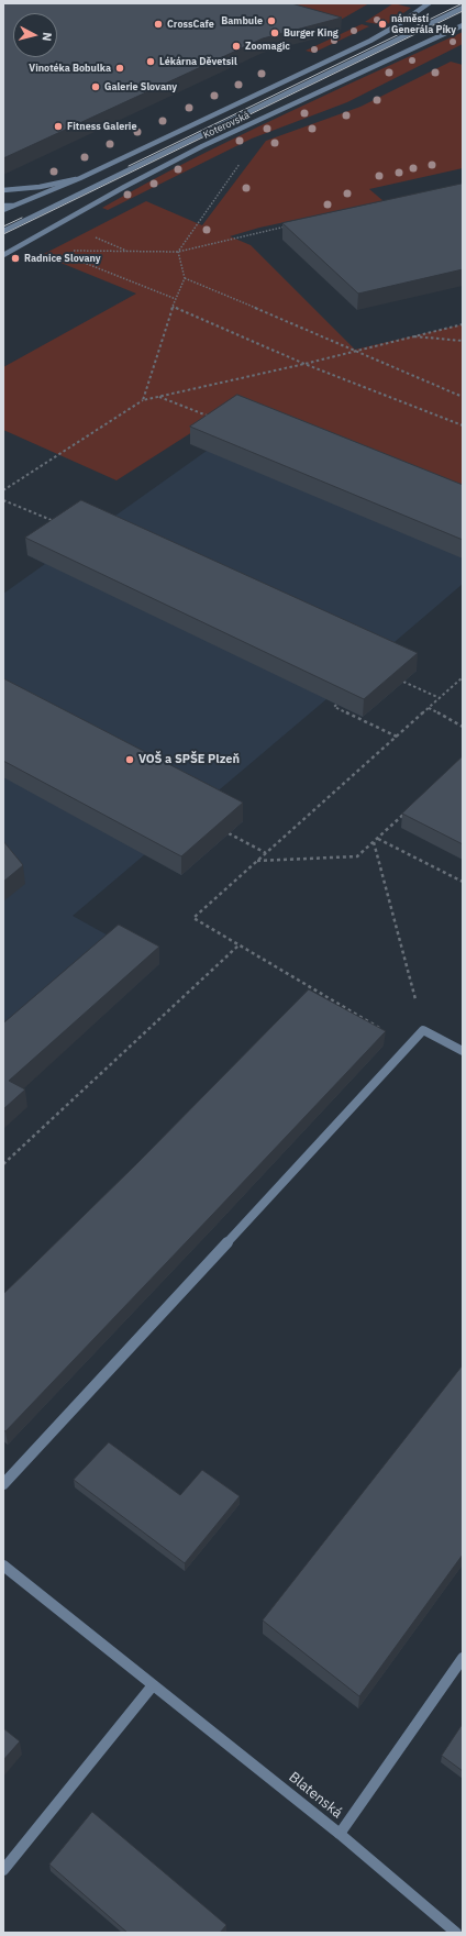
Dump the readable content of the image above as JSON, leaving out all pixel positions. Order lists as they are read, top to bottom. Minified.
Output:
{"streets":{"street":["Koterovská","Blatenská"]},"places":["Bambule","CrossCafe","náměstí Generála Píky","Burger King","Zoomagic","Lékárna Děvetsil","Vinotéka Bobulka","Galerie Slovany","Fitness Galerie","Radnice Slovany","VOŠ a SPŠE Plzeň"],"north":"right"}
